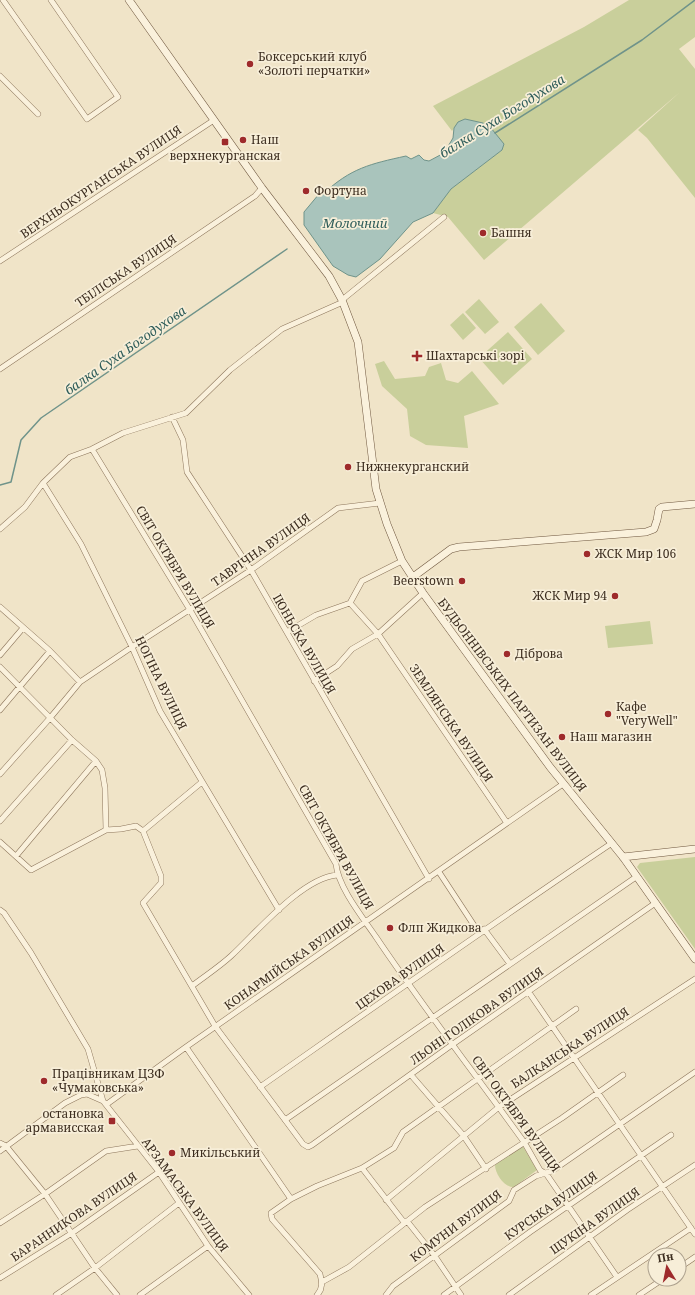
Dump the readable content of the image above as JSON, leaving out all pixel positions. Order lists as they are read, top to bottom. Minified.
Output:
{"streets":{"main road":["БУДЬОННІВСЬКИХ ПАРТИЗАН ВУЛИЦЯ"],"street":["ВЕРХНЬОКУРГАНСЬКА ВУЛИЦЯ","ТБІЛІСЬКА ВУЛИЦЯ","ТАВРІЧНА ВУЛИЦЯ","СВІТ ОКТЯБРЯ ВУЛИЦЯ","IЮНЬСКА ВУЛИЦЯ","НОГІНА ВУЛИЦЯ","ЗЕМЛЯНСЬКА ВУЛИЦЯ","КОНАРМІЙСЬКА ВУЛИЦЯ","ЦЕХОВА ВУЛИЦЯ","ЛЬОНІ ГОЛІКОВА ВУЛИЦЯ","БАЛКАНСЬКА ВУЛИЦЯ","АРЗАМАСЬКА ВУЛИЦЯ","КУРСЬКА ВУЛИЦЯ","БАРАННИКОВА ВУЛИЦЯ","ЩУКІНА ВУЛИЦЯ","КОМУНИ ВУЛИЦЯ"]},"crossings":[["ВЕРХНЬОКУРГАНСЬКА ВУЛИЦЯ","БУДЬОННІВСЬКИХ ПАРТИЗАН ВУЛИЦЯ"],["ТБІЛІСЬКА ВУЛИЦЯ","БУДЬОННІВСЬКИХ ПАРТИЗАН ВУЛИЦЯ"],["ТАВРІЧНА ВУЛИЦЯ","СВІТ ОКТЯБРЯ ВУЛИЦЯ"],["ТАВРІЧНА ВУЛИЦЯ","IЮНЬСКА ВУЛИЦЯ"],["ТАВРІЧНА ВУЛИЦЯ","НОГІНА ВУЛИЦЯ"],["ТАВРІЧНА ВУЛИЦЯ","БУДЬОННІВСЬКИХ ПАРТИЗАН ВУЛИЦЯ"],["СВІТ ОКТЯБРЯ ВУЛИЦЯ","КОНАРМІЙСЬКА ВУЛИЦЯ"],["СВІТ ОКТЯБРЯ ВУЛИЦЯ","ЦЕХОВА ВУЛИЦЯ"],["СВІТ ОКТЯБРЯ ВУЛИЦЯ","ЛЬОНІ ГОЛІКОВА ВУЛИЦЯ"],["СВІТ ОКТЯБРЯ ВУЛИЦЯ","БАЛКАНСЬКА ВУЛИЦЯ"],["СВІТ ОКТЯБРЯ ВУЛИЦЯ","КУРСЬКА ВУЛИЦЯ"],["СВІТ ОКТЯБРЯ ВУЛИЦЯ","ЩУКІНА ВУЛИЦЯ"],["СВІТ ОКТЯБРЯ ВУЛИЦЯ","КОМУНИ ВУЛИЦЯ"],["IЮНЬСКА ВУЛИЦЯ","КОНАРМІЙСЬКА ВУЛИЦЯ"],["БУДЬОННІВСЬКИХ ПАРТИЗАН ВУЛИЦЯ","КОНАРМІЙСЬКА ВУЛИЦЯ"],["БУДЬОННІВСЬКИХ ПАРТИЗАН ВУЛИЦЯ","ЦЕХОВА ВУЛИЦЯ"],["БУДЬОННІВСЬКИХ ПАРТИЗАН ВУЛИЦЯ","ЛЬОНІ ГОЛІКОВА ВУЛИЦЯ"],["ЗЕМЛЯНСЬКА ВУЛИЦЯ","КОНАРМІЙСЬКА ВУЛИЦЯ"],["КОНАРМІЙСЬКА ВУЛИЦЯ","АРЗАМАСЬКА ВУЛИЦЯ"],["АРЗАМАСЬКА ВУЛИЦЯ","БАРАННИКОВА ВУЛИЦЯ"]],"water":["балка Суха Богодухова","Молочний"],"places":{"other":["Боксерський клуб «Золоті перчатки»","Наш","Фортуна","Башня","Нижнекурганский","ЖСК Мир 106","Beerstown","ЖСК Мир 94","Діброва","Кафе \"VeryWell\"","Наш магазин","Флп Жидкова","Працівникам ЦЗФ «Чумаковська»","Микільський"],"transit":["верхнекурганская","остановка армависская"],"health":["Шахтарські зорі"]},"north":"top"}
